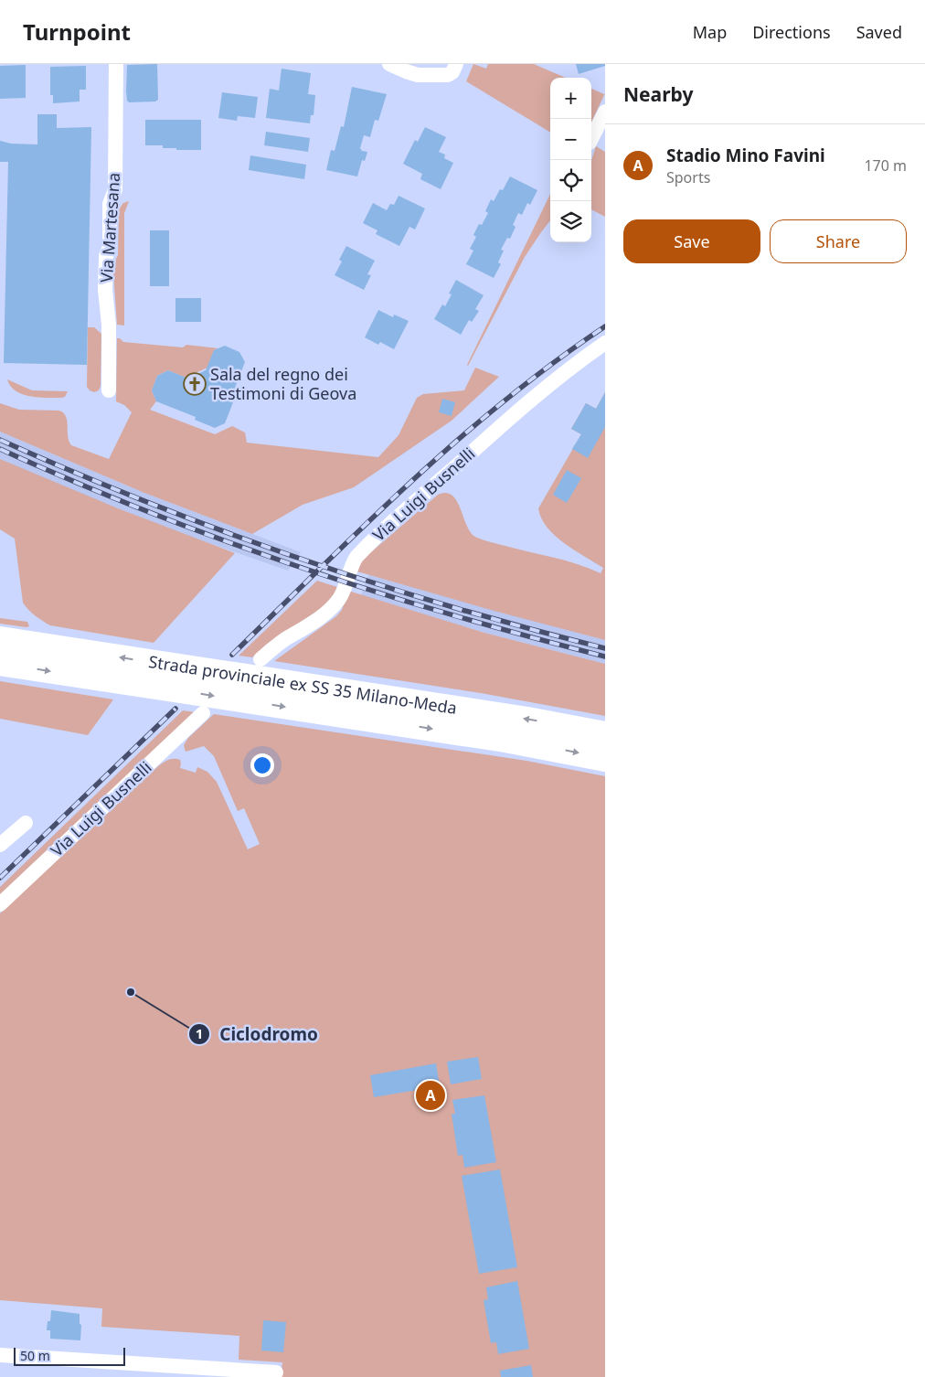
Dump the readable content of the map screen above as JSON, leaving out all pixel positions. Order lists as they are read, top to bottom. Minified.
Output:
{"streets":{"highway":["Strada provinciale ex SS 35 Milano-Meda"],"street":["Via Martesana","Via Luigi Busnelli"]},"crossings":[["Via Luigi Busnelli","Strada provinciale ex SS 35 Milano-Meda"]],"places":{"church":["Sala del regno dei Testimoni di Geova"],"other":["Ciclodromo"]},"scale_bar":"50 m","page":{"header":"Turnpoint","nav":["Map","Directions","Saved"],"heading":"Nearby","map_buttons":["+","−"],"list":[{"mark":"A","name":"Stadio Mino Favini","note":"Sports","value":"170 m"}],"buttons":["Save","Share"],"pins":"A","scale":"50 m"}}
